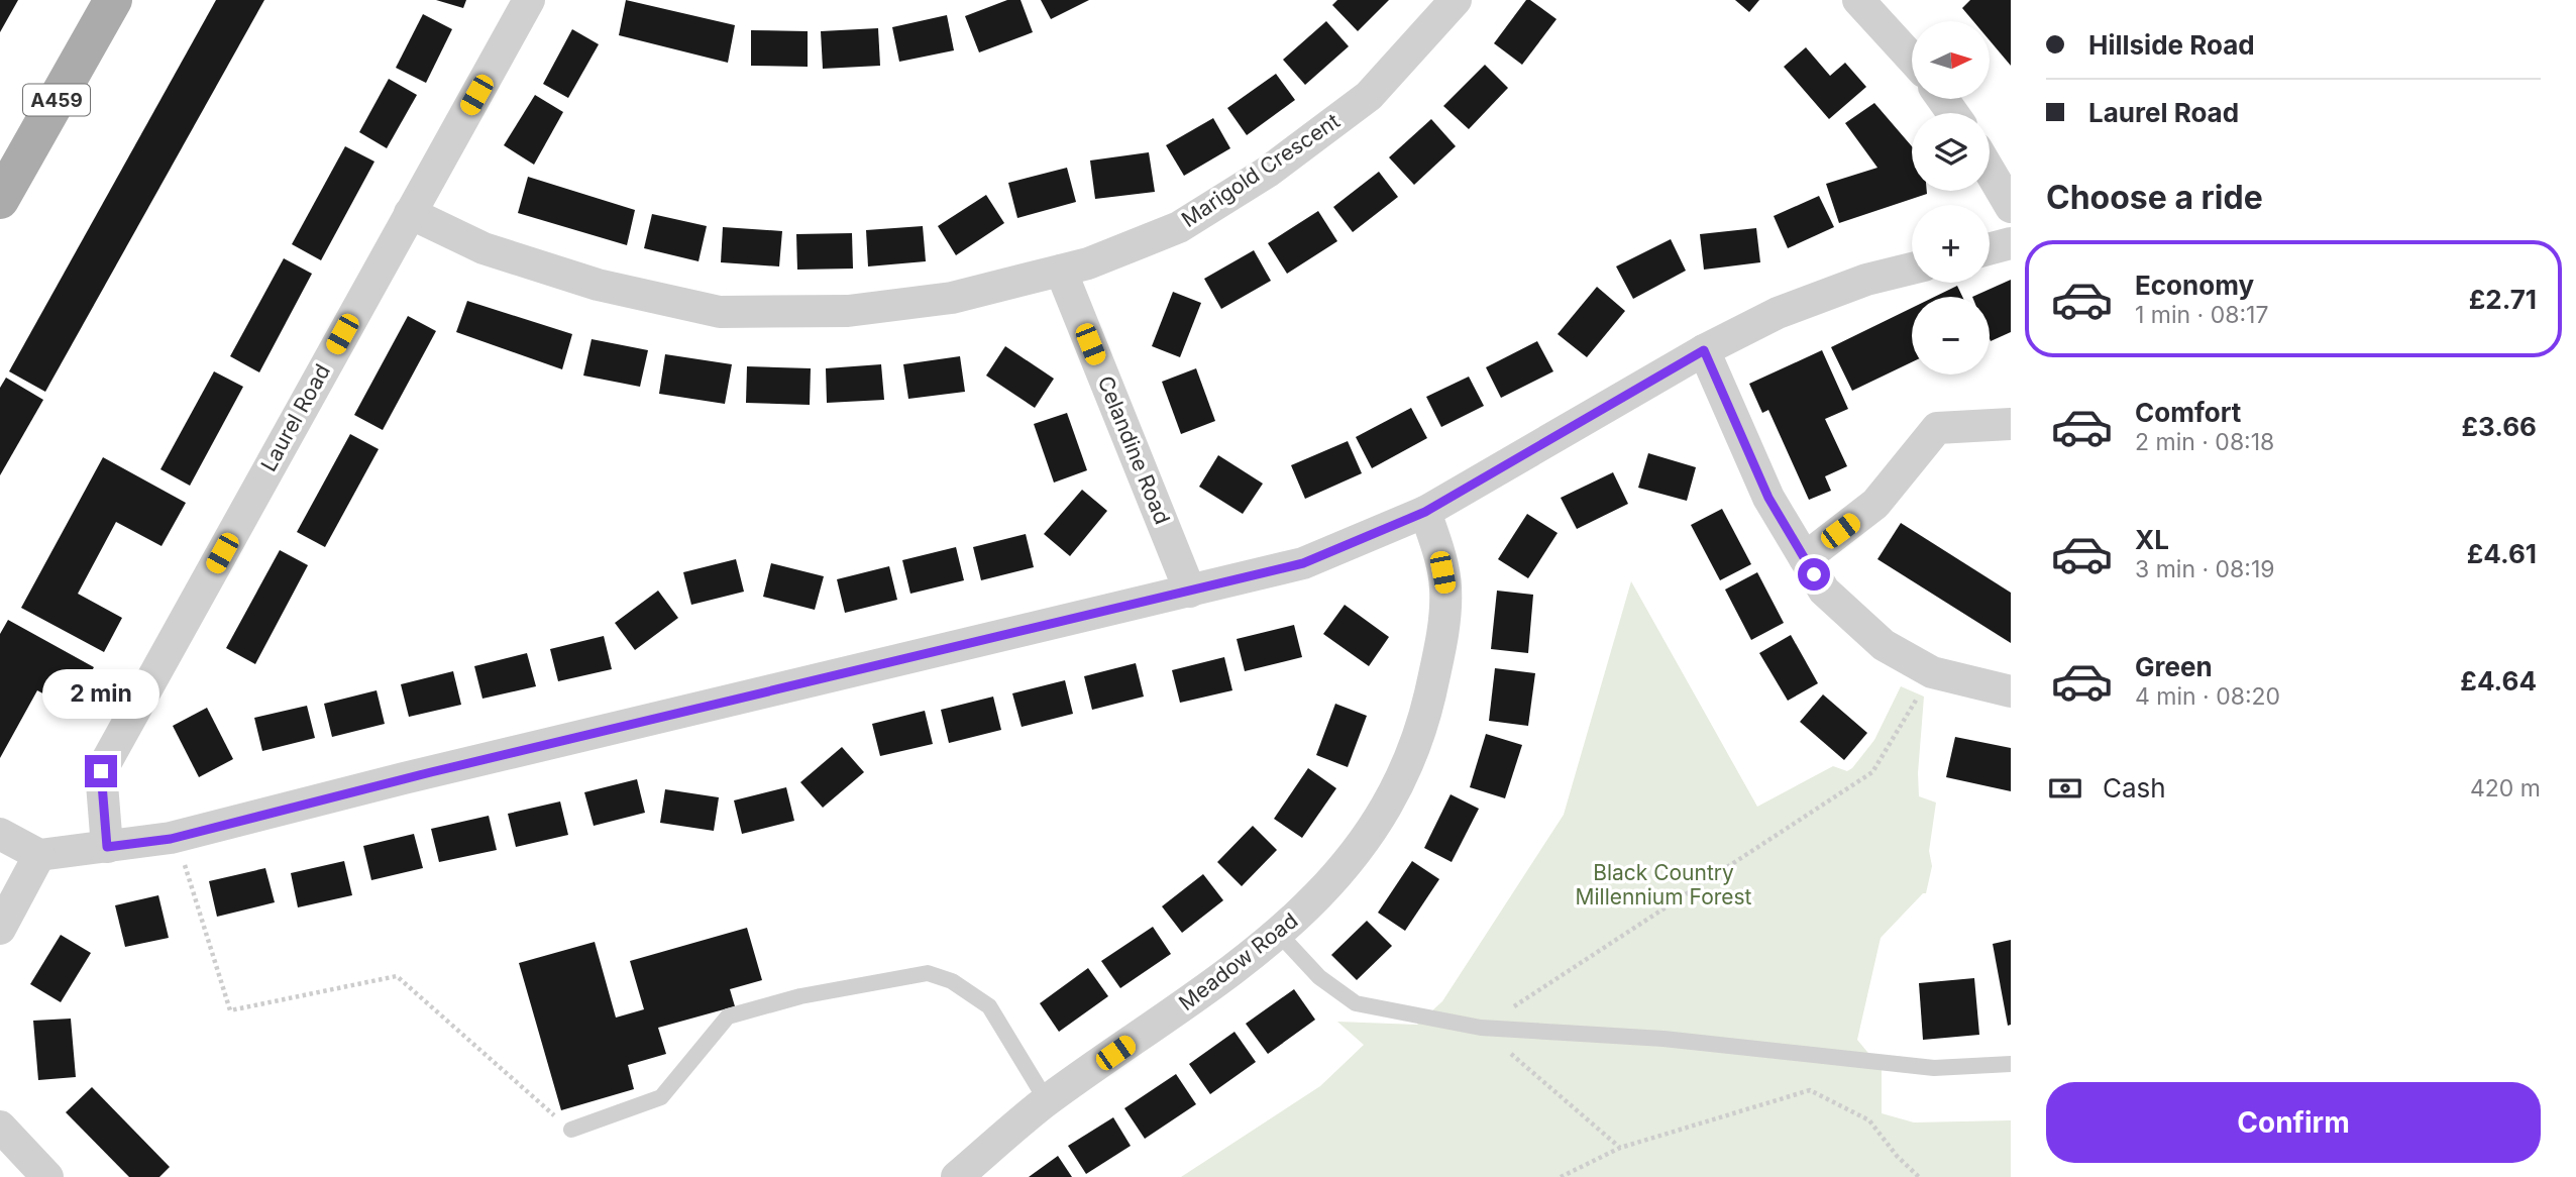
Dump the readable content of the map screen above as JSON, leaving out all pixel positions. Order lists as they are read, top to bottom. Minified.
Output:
{"streets":{"main road":["A459"],"street":["Marigold Crescent","Laurel Road","Celandine Road","Meadow Road"]},"crossings":[["Marigold Crescent","Laurel Road"],["Marigold Crescent","Celandine Road"]],"parks":["Black Country Millennium Forest"],"north":"right","page":{"banner":["Hillside Road","Laurel Road"],"map_buttons":["+","−"],"heading":"Choose a ride","list":[{"name":"Economy","note":"1 min · 08:17","value":"£2.71"},{"name":"Comfort","note":"2 min · 08:18","value":"£3.66"},{"name":"XL","note":"3 min · 08:19","value":"£4.61"},{"name":"Green","note":"4 min · 08:20","value":"£4.64"}],"bubble":"2 min","pay":["Cash","420 m"],"buttons":"Confirm"}}
